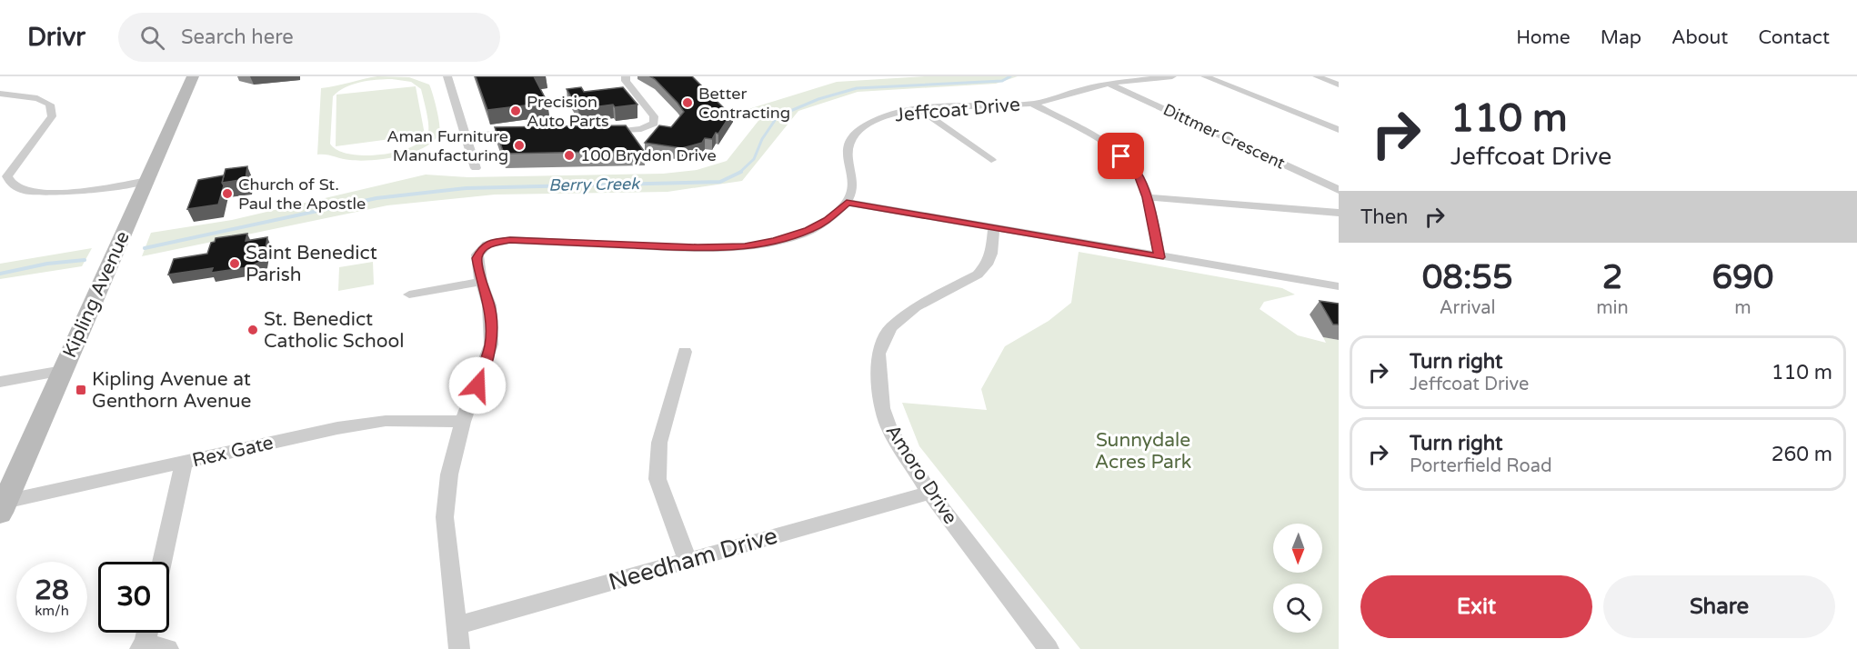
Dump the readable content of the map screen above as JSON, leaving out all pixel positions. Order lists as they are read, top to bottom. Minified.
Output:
{"streets":{"main road":["Kipling Avenue"],"street":["Jeffcoat Drive","Dittmer Crescent","Rex Gate","Amoro Drive","Needham Drive"]},"crossings":[["Jeffcoat Drive","Dittmer Crescent"],["Kipling Avenue","Rex Gate"],["Amoro Drive","Needham Drive"]],"water":["Berry Creek"],"parks":["Sunnydale Acres Park"],"places":{"other":["Better Contracting","Precision Auto Parts","Aman Furniture Manufacturing","100 Brydon Drive","Church of St. Paul the Apostle","Saint Benedict Parish","St. Benedict Catholic School"],"transit":["Kipling Avenue at Genthorn Avenue"]},"north":"bottom","page":{"header":"Drivr","search":"Search here","nav":["Home","Map","About","Contact"],"turn":["110 m","Jeffcoat Drive"],"then":"Then","eta":["08:55","Arrival","2","min","690","m"],"list":[{"name":"Turn right","note":"Jeffcoat Drive","value":"110 m"},{"name":"Turn right","note":"Porterfield Road","value":"260 m"}],"speed":"28 km/h","limit":"30","buttons":["Exit","Share"]}}
